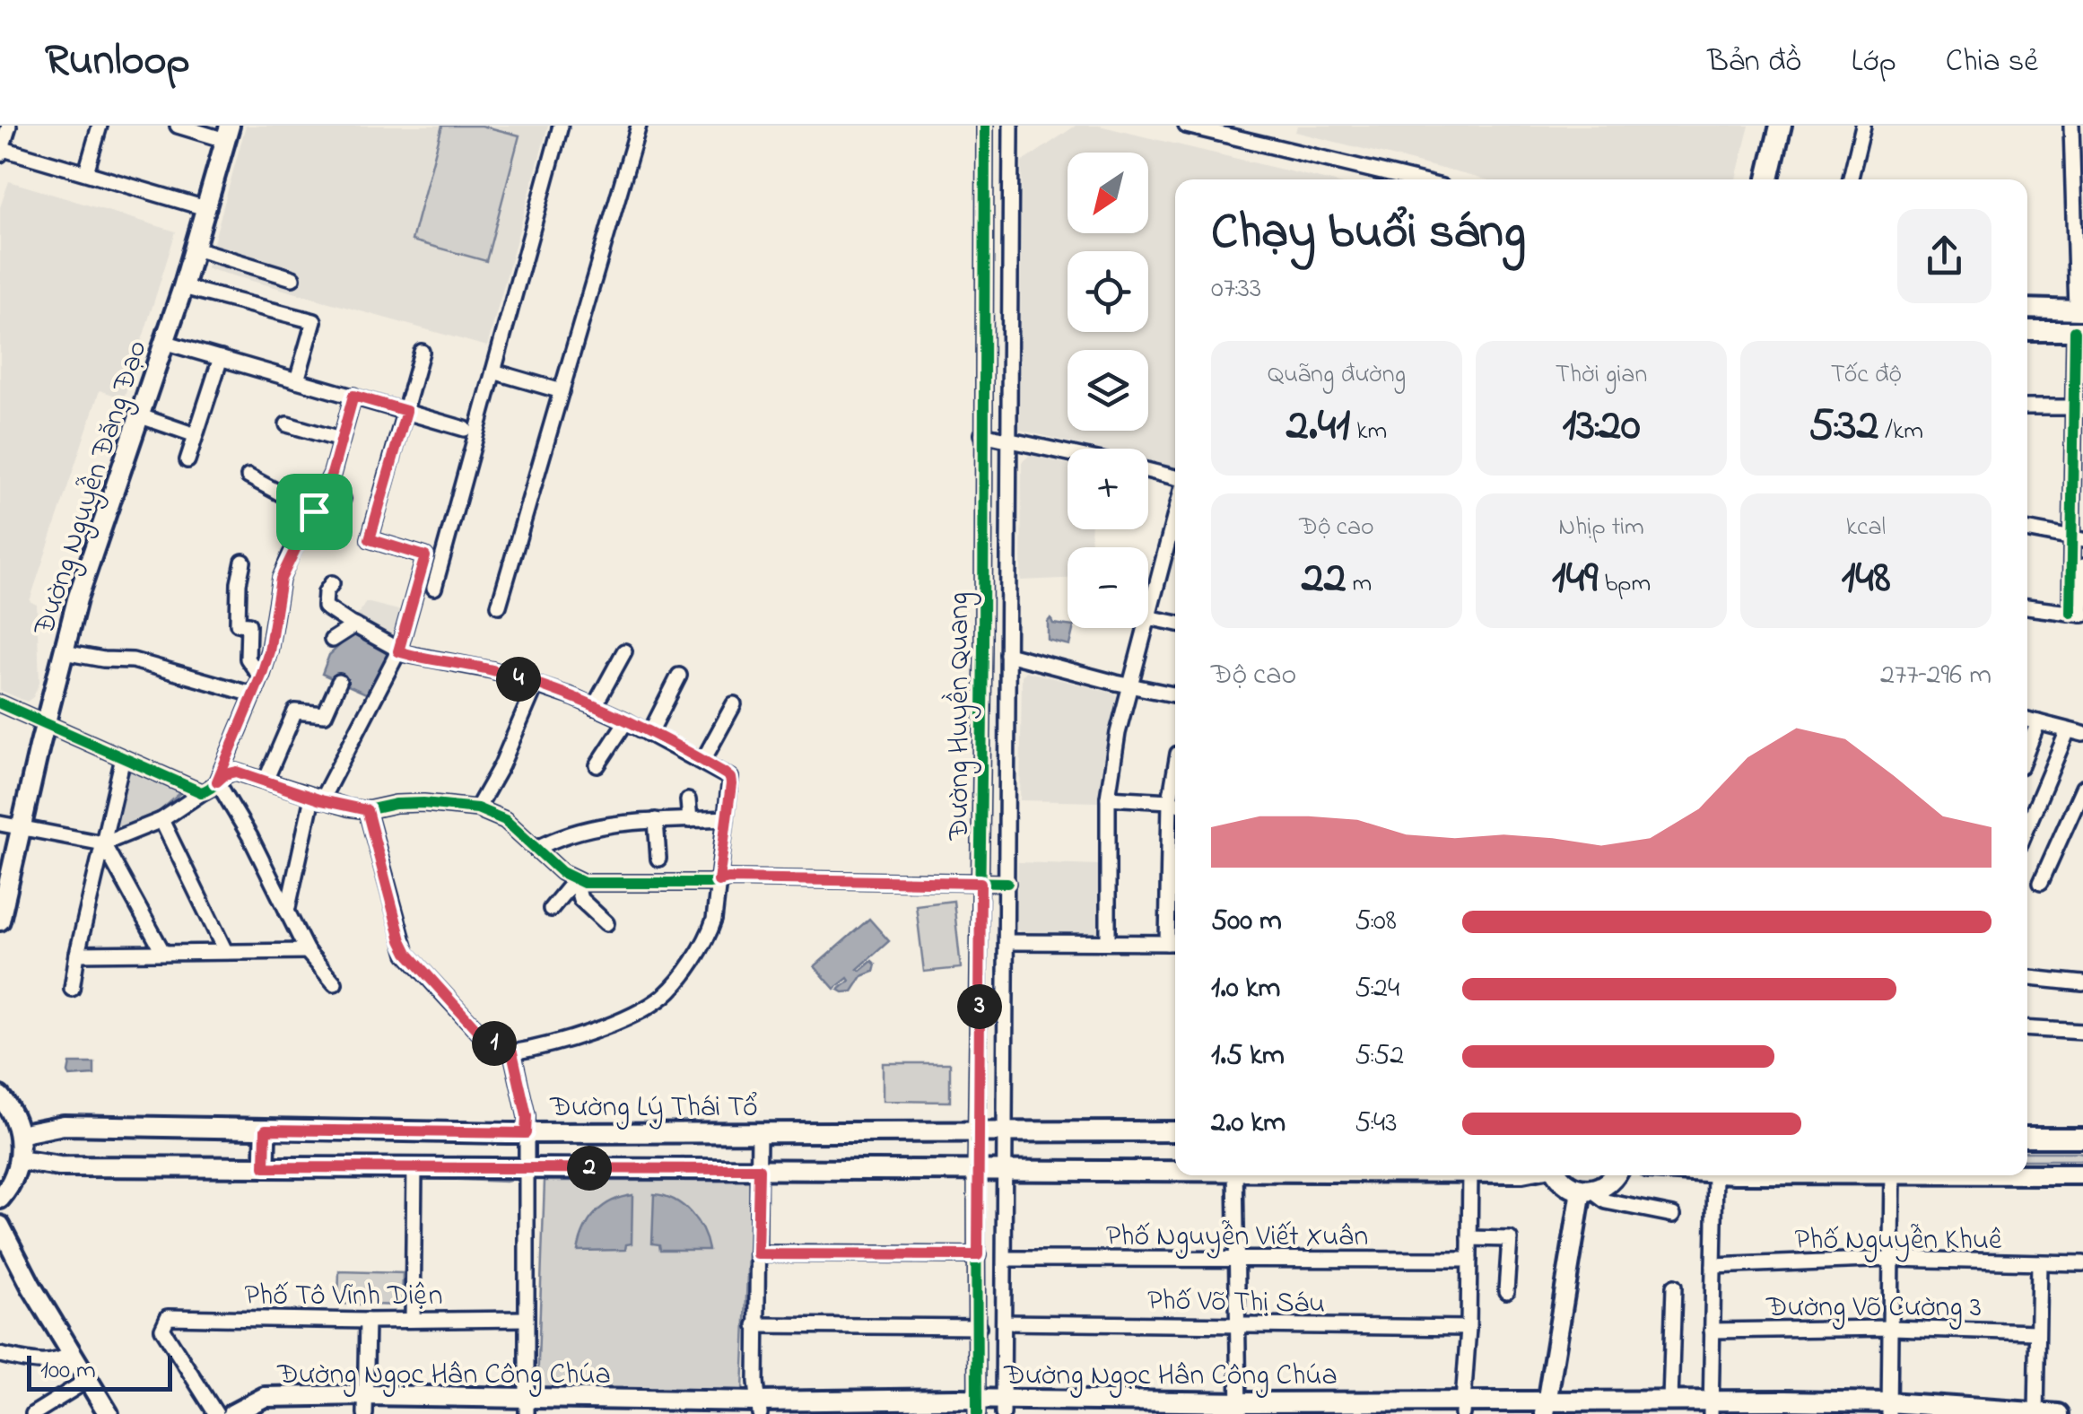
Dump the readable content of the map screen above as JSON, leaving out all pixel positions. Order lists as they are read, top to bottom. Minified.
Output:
{"streets":{"main road":["Đường Nguyễn Đăng Đạo","Đường Lý Thái Tổ","Đường Ngọc Hân Công Chúa"],"street":["Đường Huyền Quang","Phố Nguyễn Viết Xuân","Phố Nguyễn Khuê","Phố Tô Vĩnh Diện","Phố Võ Thị Sáu","Đường Võ Cường 3"]},"crossings":[["Đường Huyền Quang","Đường Lý Thái Tổ"],["Đường Huyền Quang","Phố Nguyễn Viết Xuân"],["Đường Huyền Quang","Phố Võ Thị Sáu"],["Đường Huyền Quang","Đường Ngọc Hân Công Chúa"]],"scale_bar":"100 m","north":"bottom left","page":{"header":"Runloop","nav":["Bản đồ","Lớp","Chia sẻ"],"map_buttons":["+","−"],"heading":["Chạy buổi sáng","07:33"],"stats":[["Quãng đường","2.41 km"],["Thời gian","13:20"],["Tốc độ","5:32 /km"],["Độ cao","22 m"],["Nhịp tim","149 bpm"],["kcal","148"]],"chart":["Độ cao","277–296 m"],"pins":["4","3","1","2"],"list":[{"name":"500 m","note":"5:08"},{"name":"1.0 km","note":"5:24"},{"name":"1.5 km","note":"5:52"},{"name":"2.0 km","note":"5:43"}],"scale":"100 m"}}
